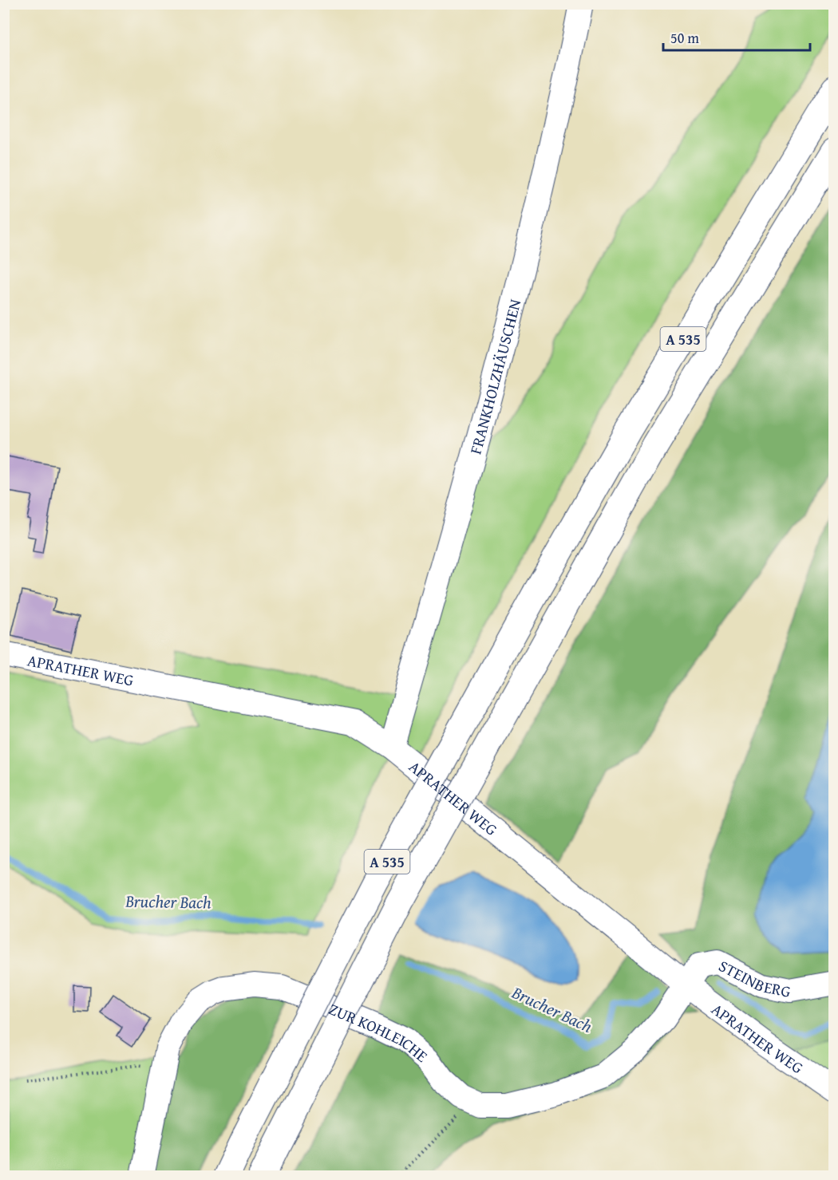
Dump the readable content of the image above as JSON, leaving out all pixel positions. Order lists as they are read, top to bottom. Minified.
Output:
{"streets":{"highway":["A 535"],"street":["FRANKHOLZHÄUSCHEN","APRATHER WEG","STEINBERG","ZUR KOHLEICHE"]},"crossings":[["FRANKHOLZHÄUSCHEN","APRATHER WEG"],["APRATHER WEG","STEINBERG"],["APRATHER WEG","ZUR KOHLEICHE"],["STEINBERG","ZUR KOHLEICHE"]],"water":["Brucher Bach"],"scale_bar":"50 m"}
